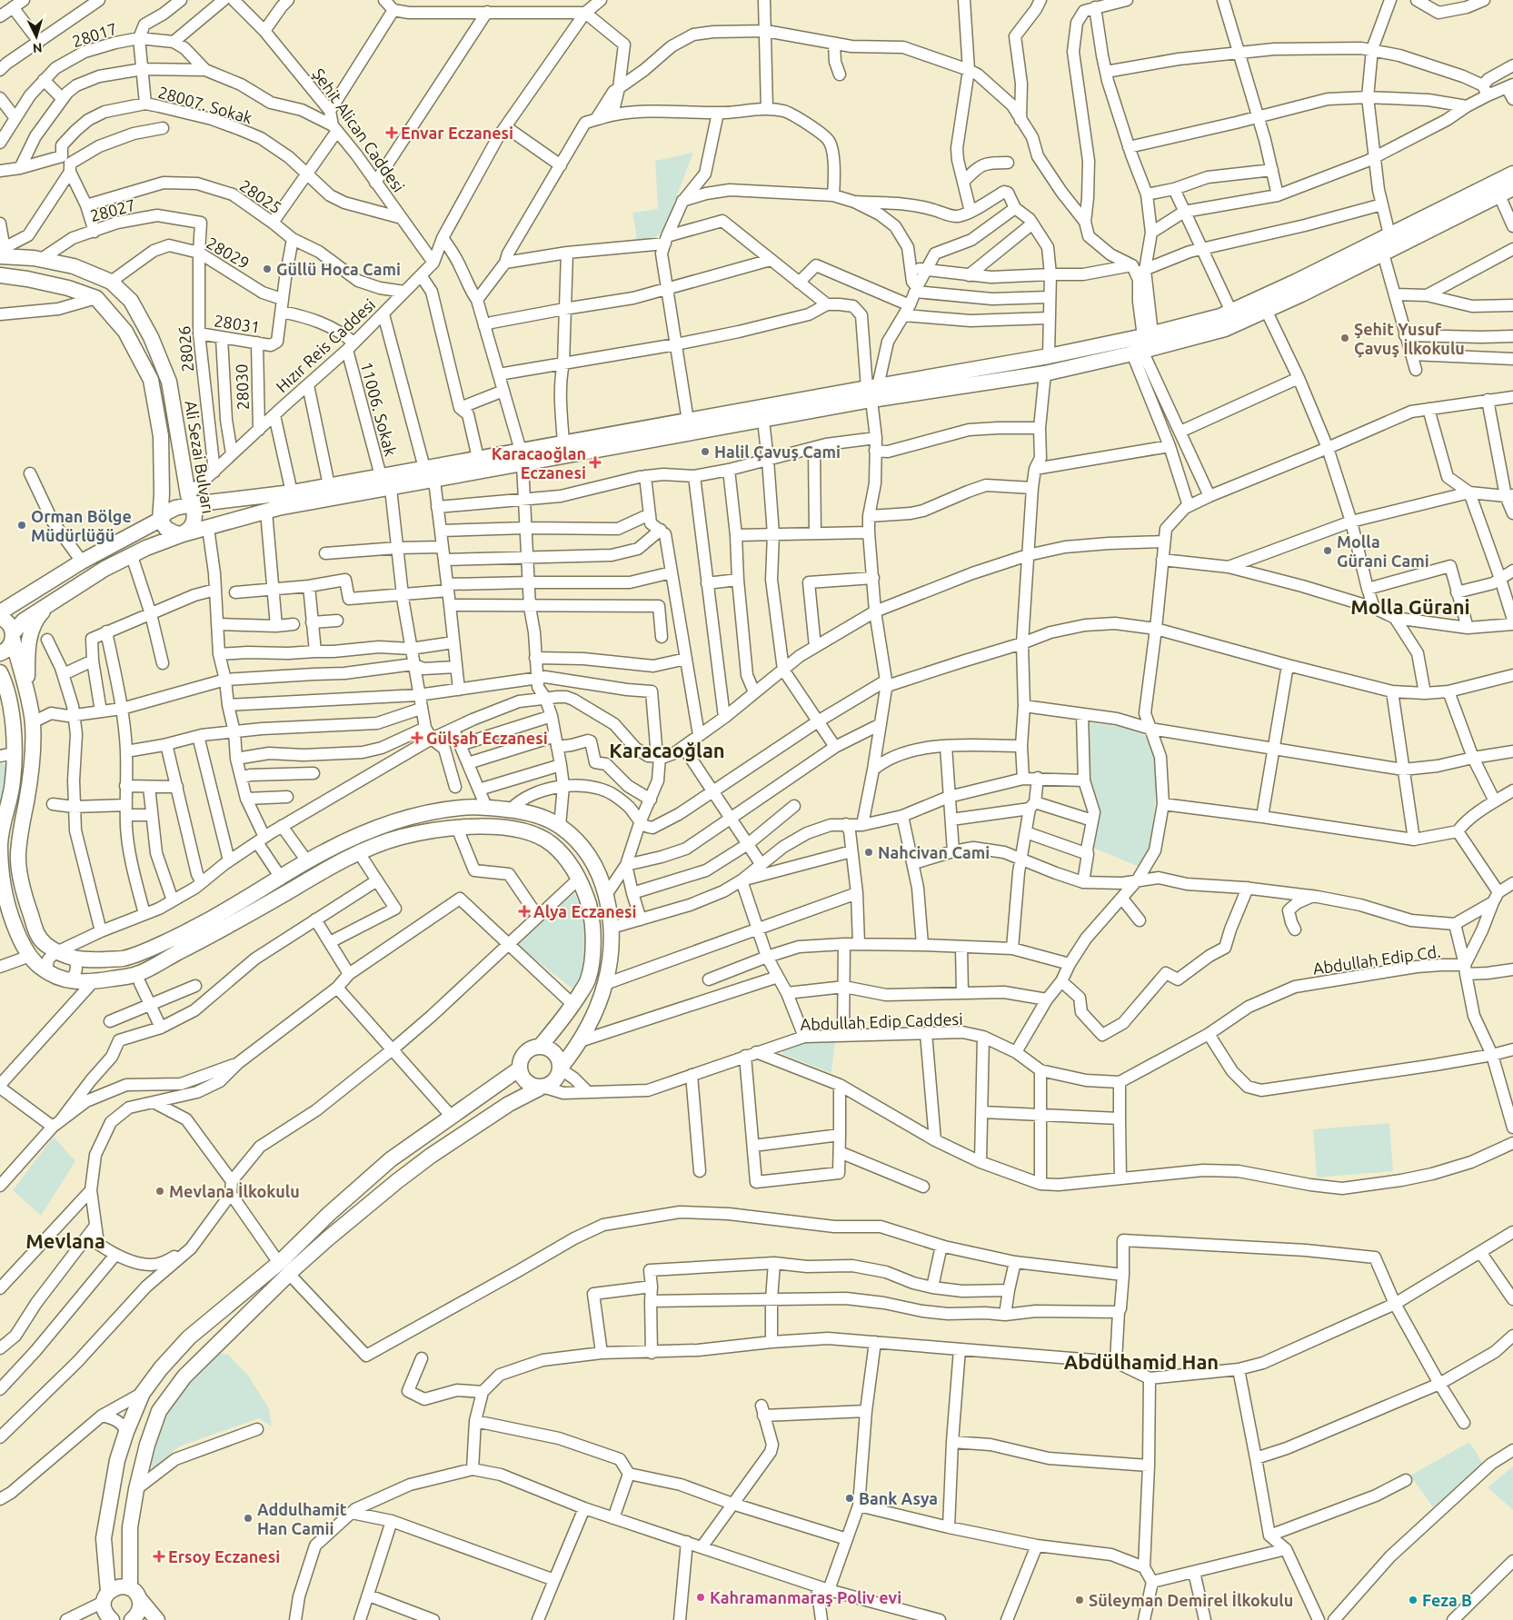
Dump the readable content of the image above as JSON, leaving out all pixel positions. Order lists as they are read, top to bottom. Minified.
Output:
{"streets":{"main road":["Ali Sezai Bulvarı"],"street":["28017","28007. Sokak","Şehit Alican Caddesi","28025","28027","28029","28031","Hızır Reis Caddesi","28026","28030","11006. Sokak","Abdullah Edip Cd.","Abdullah Edip Caddesi"]},"crossings":[["28007. Sokak","Şehit Alican Caddesi"],["28007. Sokak","Ali Sezai Bulvarı"],["Şehit Alican Caddesi","Hızır Reis Caddesi"],["28025","Hızır Reis Caddesi"],["28027","28026"],["28027","Ali Sezai Bulvarı"],["28029","28026"],["28029","Ali Sezai Bulvarı"],["28031","28026"],["28031","28030"],["Hızır Reis Caddesi","28026"],["Hızır Reis Caddesi","28030"],["Hızır Reis Caddesi","11006. Sokak"],["Hızır Reis Caddesi","Ali Sezai Bulvarı"],["Abdullah Edip Cd.","Abdullah Edip Caddesi"]],"districts":["Molla Gürani","Karacaoğlan","Mevlana","Abdülhamid Han"],"places":{"health":["Envar Eczanesi","Karacaoğlan Eczanesi","Gülşah Eczanesi","Alya Eczanesi","Ersoy Eczanesi"],"other":["Güllü Hoca Cami","Şehit Yusuf Çavuş İlkokulu","Halil Çavuş Cami","Orman Bölge Müdürlüğü","Molla Gürani Cami","Nahcivan Cami","Mevlana İlkokulu","Bank Asya","Addulhamit Han Camii","Kahramanmaraş Poliv evi","Süleyman Demirel İlkokulu","Feza B"]},"north":"bottom"}
